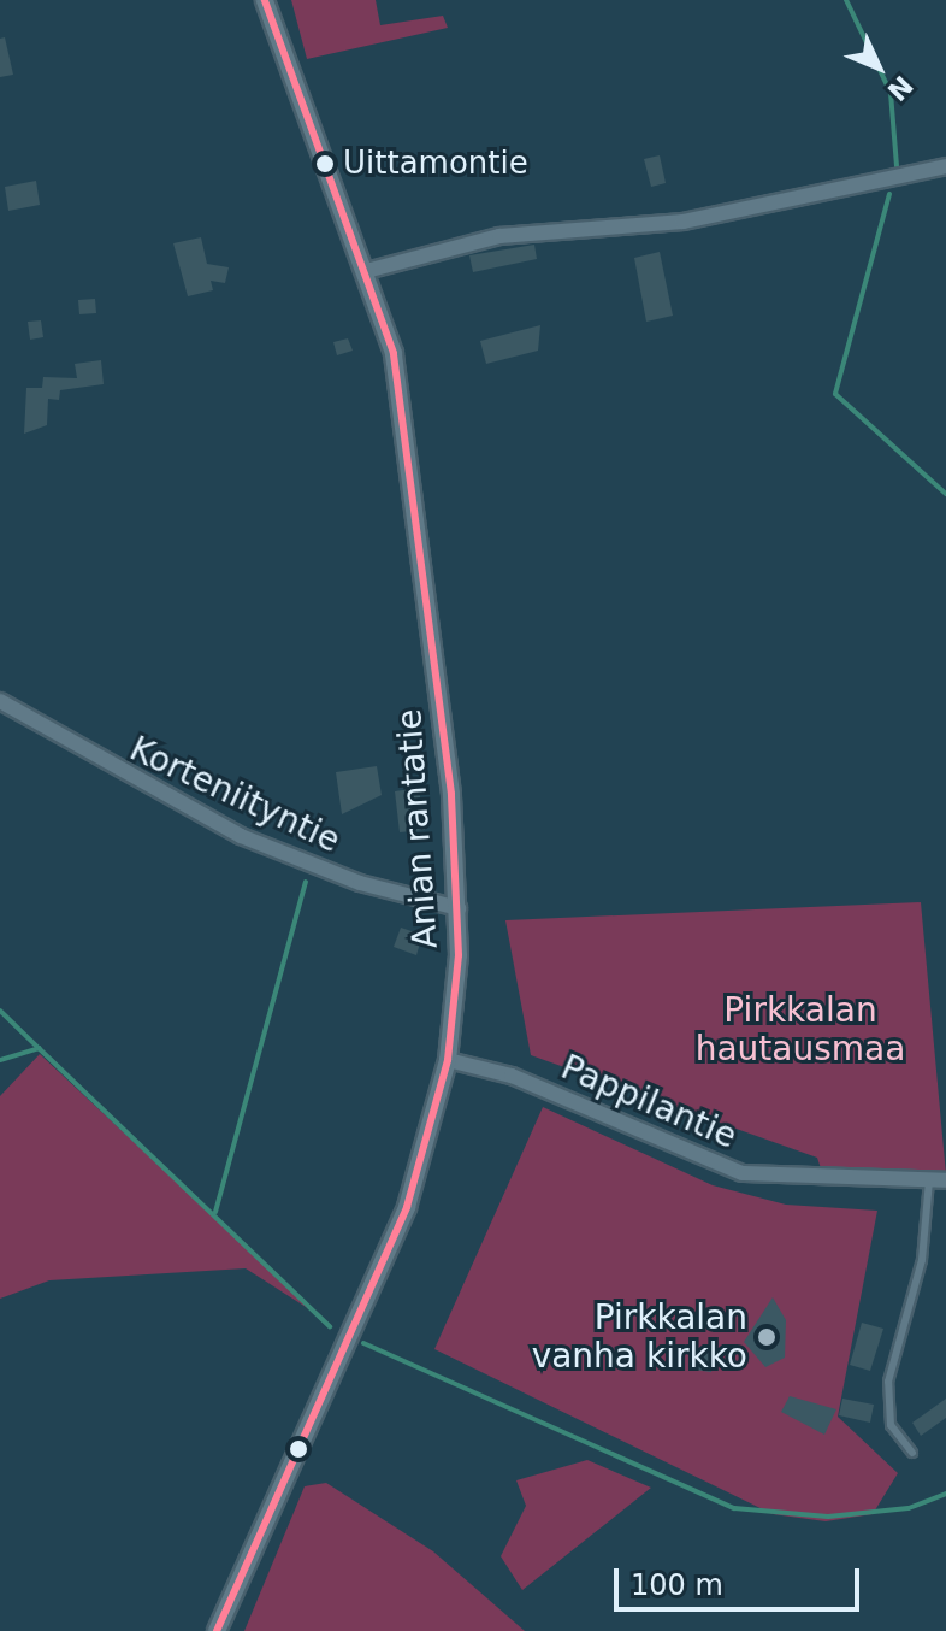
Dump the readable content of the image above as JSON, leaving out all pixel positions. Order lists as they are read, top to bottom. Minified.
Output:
{"streets":{"street":["Korteniityntie","Anian rantatie","Pappilantie"]},"crossings":[["Korteniityntie","Anian rantatie"],["Anian rantatie","Pappilantie"]],"parks":["Pirkkalan hautausmaa"],"places":["Uittamontie","Pirkkalan vanha kirkko"],"scale_bar":"100 m","north":"bottom right"}
